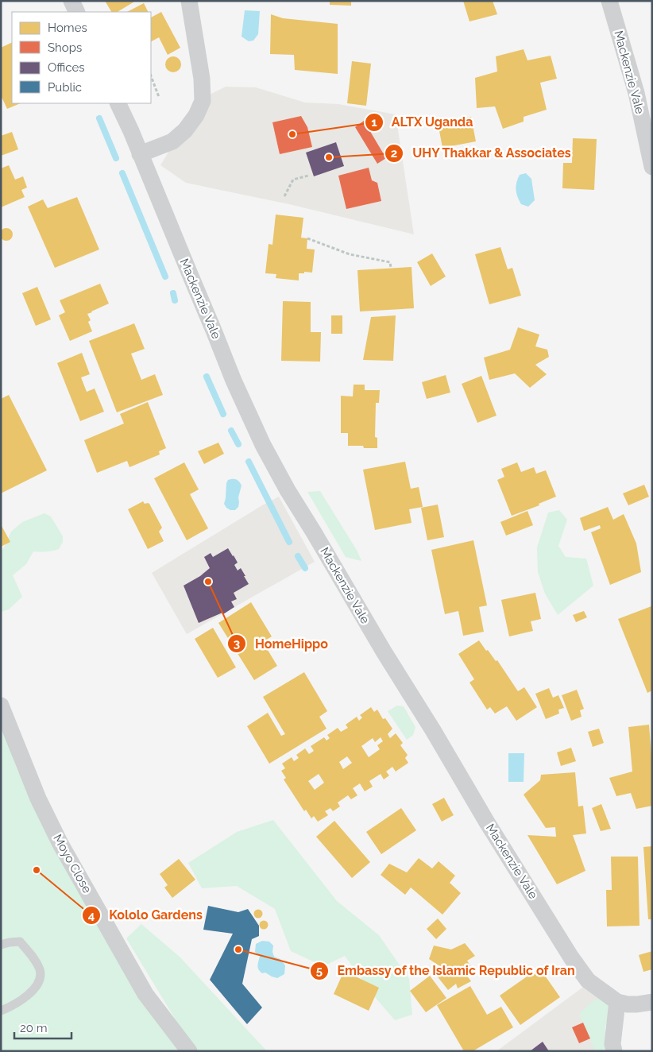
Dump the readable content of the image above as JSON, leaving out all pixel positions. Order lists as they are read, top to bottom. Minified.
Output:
{"streets":{"street":["Mackenzie Vale","Moyo Close"]},"places":["ALTX Uganda","UHY Thakkar & Associates","HomeHippo","Kololo Gardens","Embassy of the Islamic Republic of Iran"],"legend":["Homes","Shops","Offices","Public"],"scale_bar":"20 m"}
